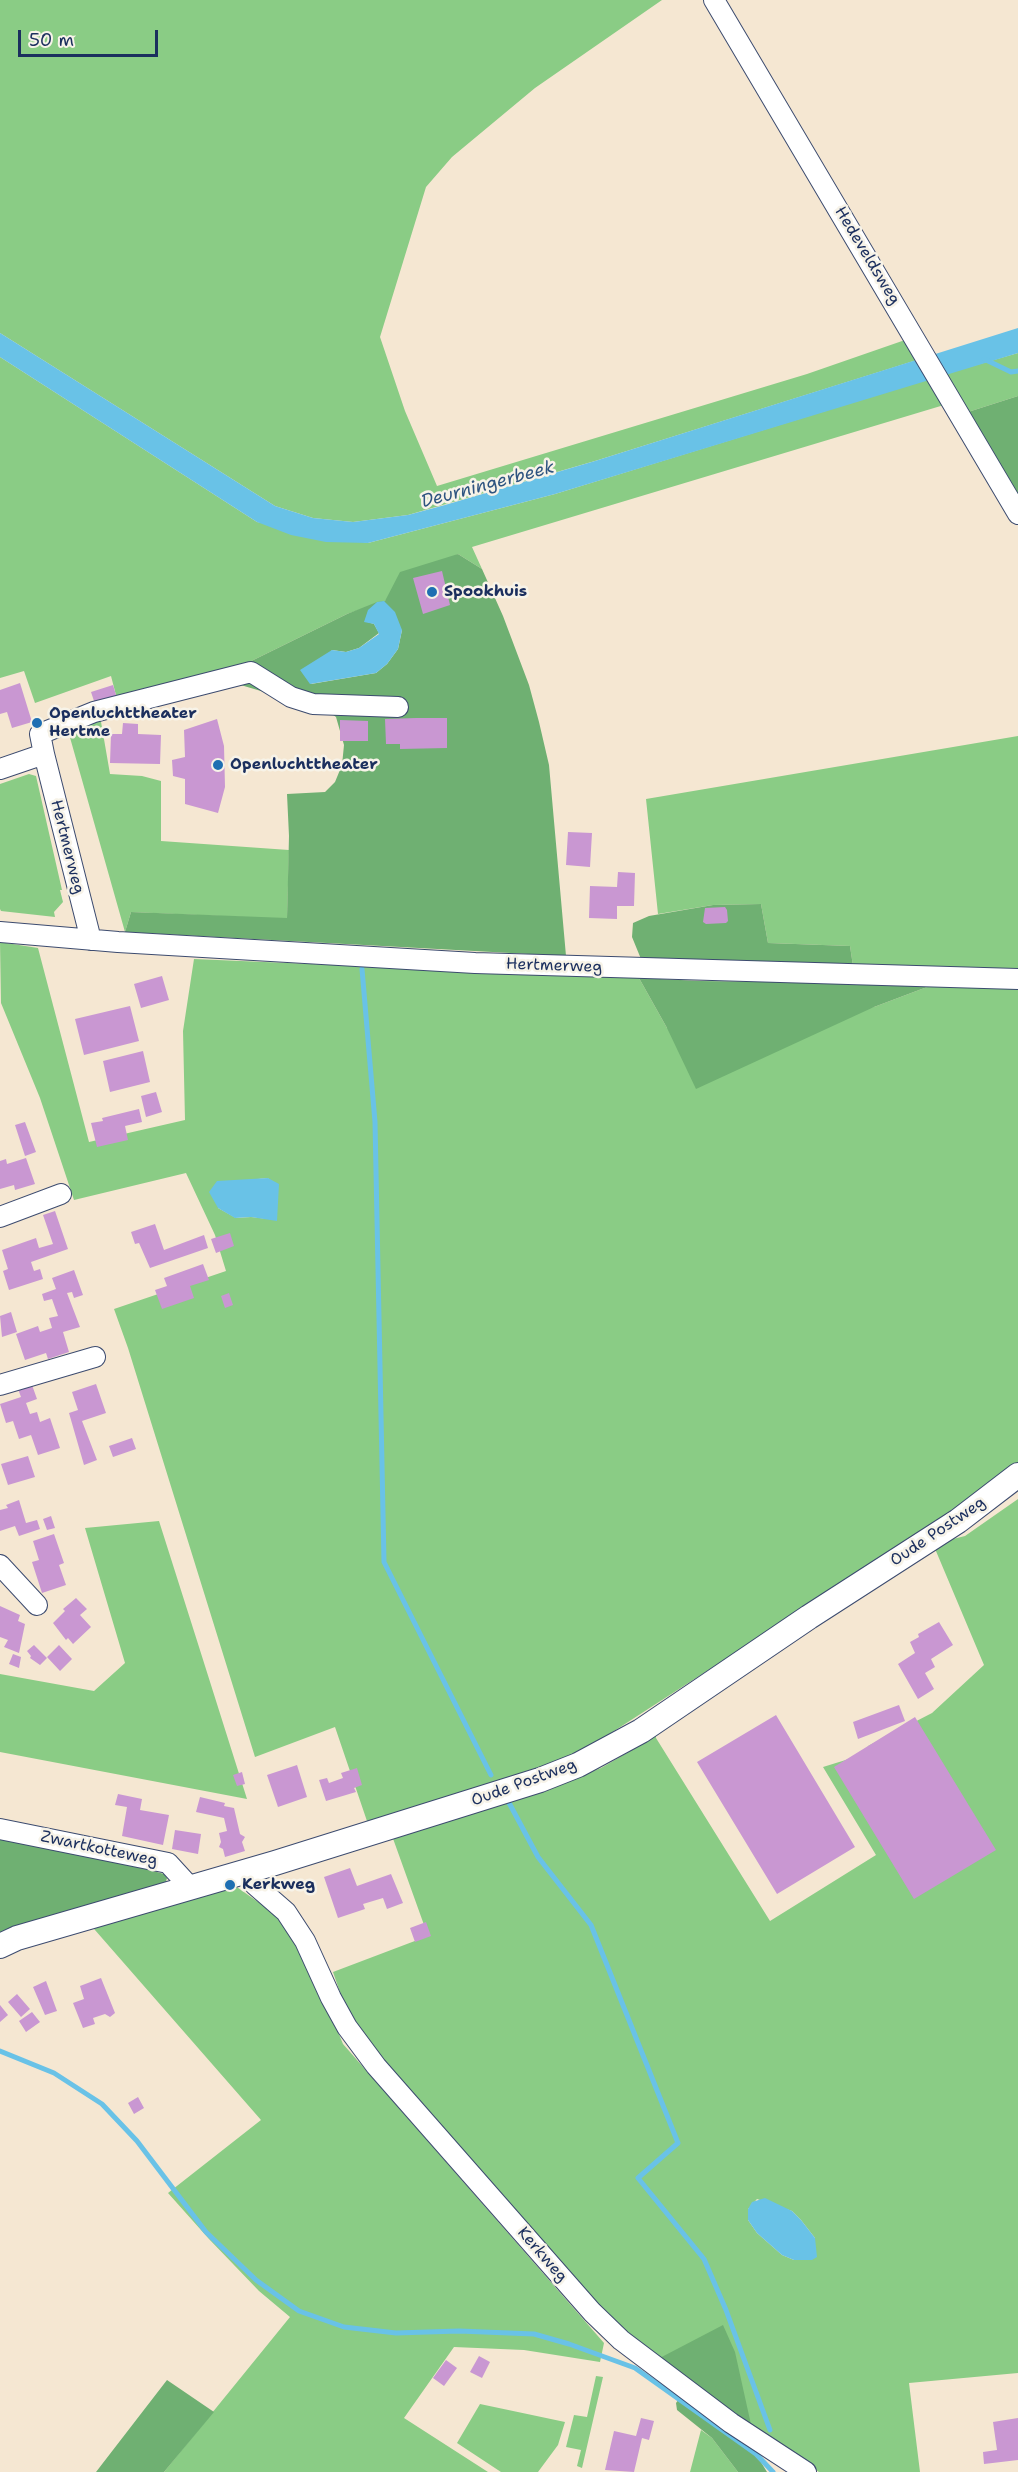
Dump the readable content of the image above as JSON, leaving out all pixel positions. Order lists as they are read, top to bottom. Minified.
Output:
{"streets":{"street":["Hedeveldsweg","Hertmerweg","Oude Postweg","Zwartkotteweg","Kerkweg"]},"crossings":[["Oude Postweg","Zwartkotteweg"],["Oude Postweg","Kerkweg"]],"water":["Deurningerbeek"],"places":["Spookhuis","Openluchttheater Hertme","Openluchttheater","Kerkweg"],"scale_bar":"50 m"}
